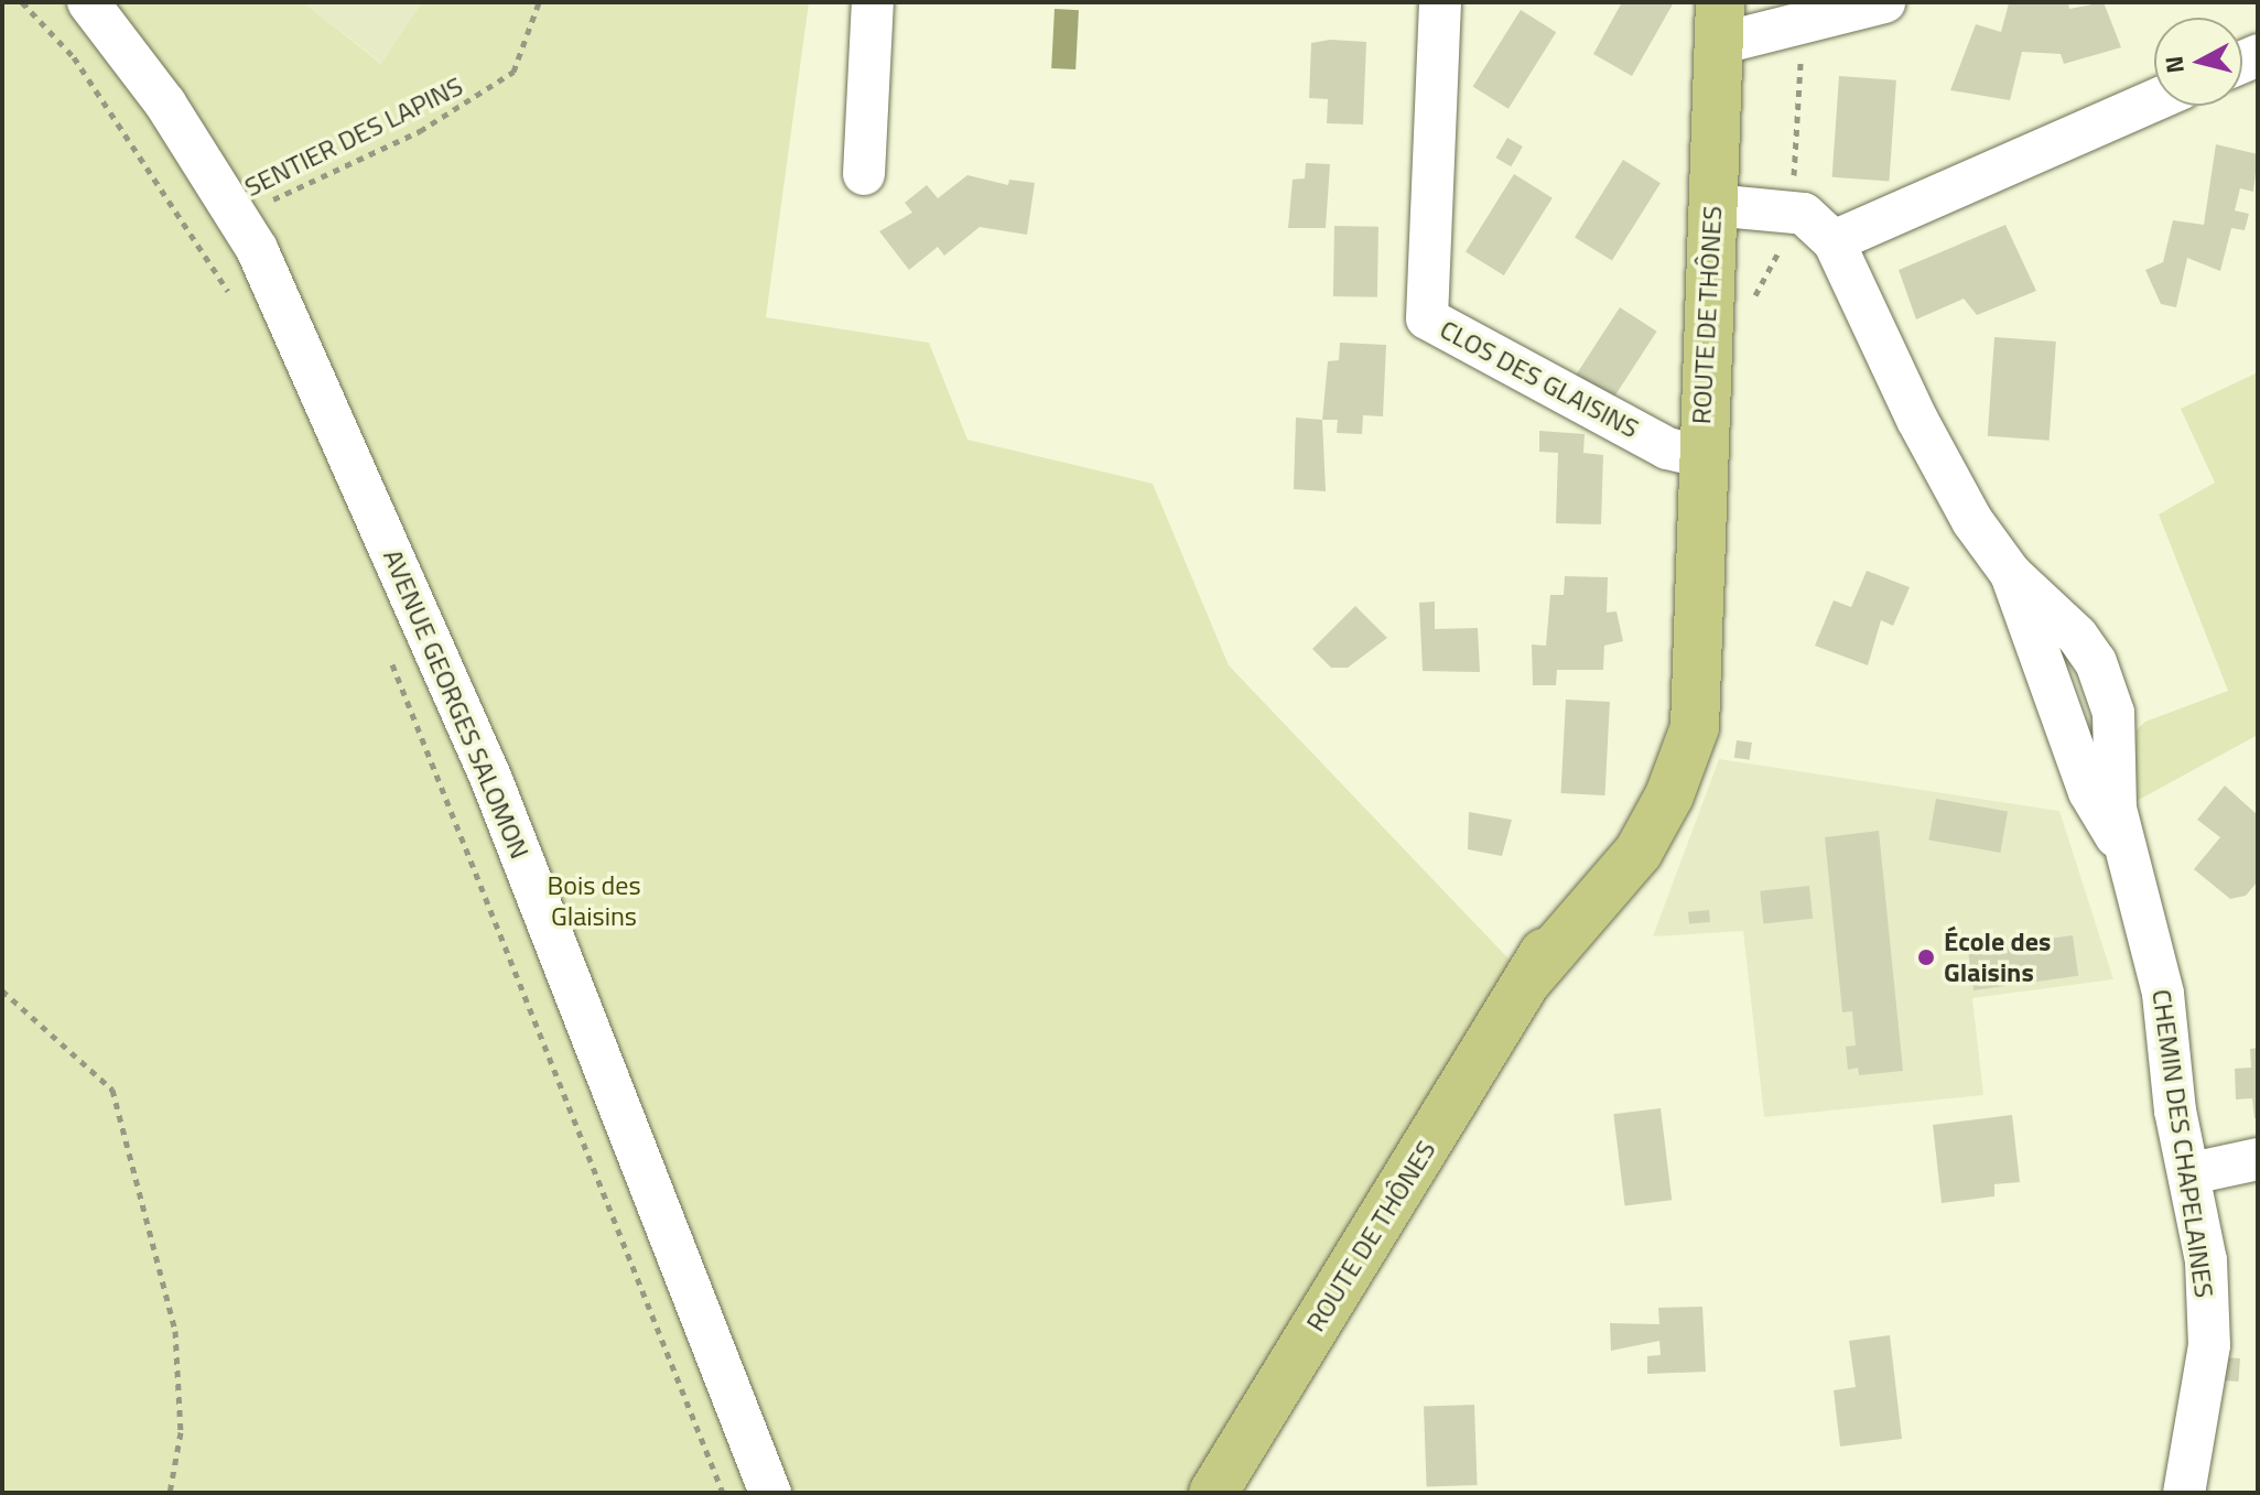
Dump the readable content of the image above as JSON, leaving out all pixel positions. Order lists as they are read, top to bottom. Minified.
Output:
{"streets":{"main road":["ROUTE DE THÔNES"],"street":["CLOS DES GLAISINS","AVENUE GEORGES SALOMON","CHEMIN DES CHAPELAINES"],"path":["SENTIER DES LAPINS"]},"crossings":[["SENTIER DES LAPINS","AVENUE GEORGES SALOMON"],["ROUTE DE THÔNES","CLOS DES GLAISINS"]],"parks":["Bois des Glaisins"],"places":["École des Glaisins"],"north":"left"}
